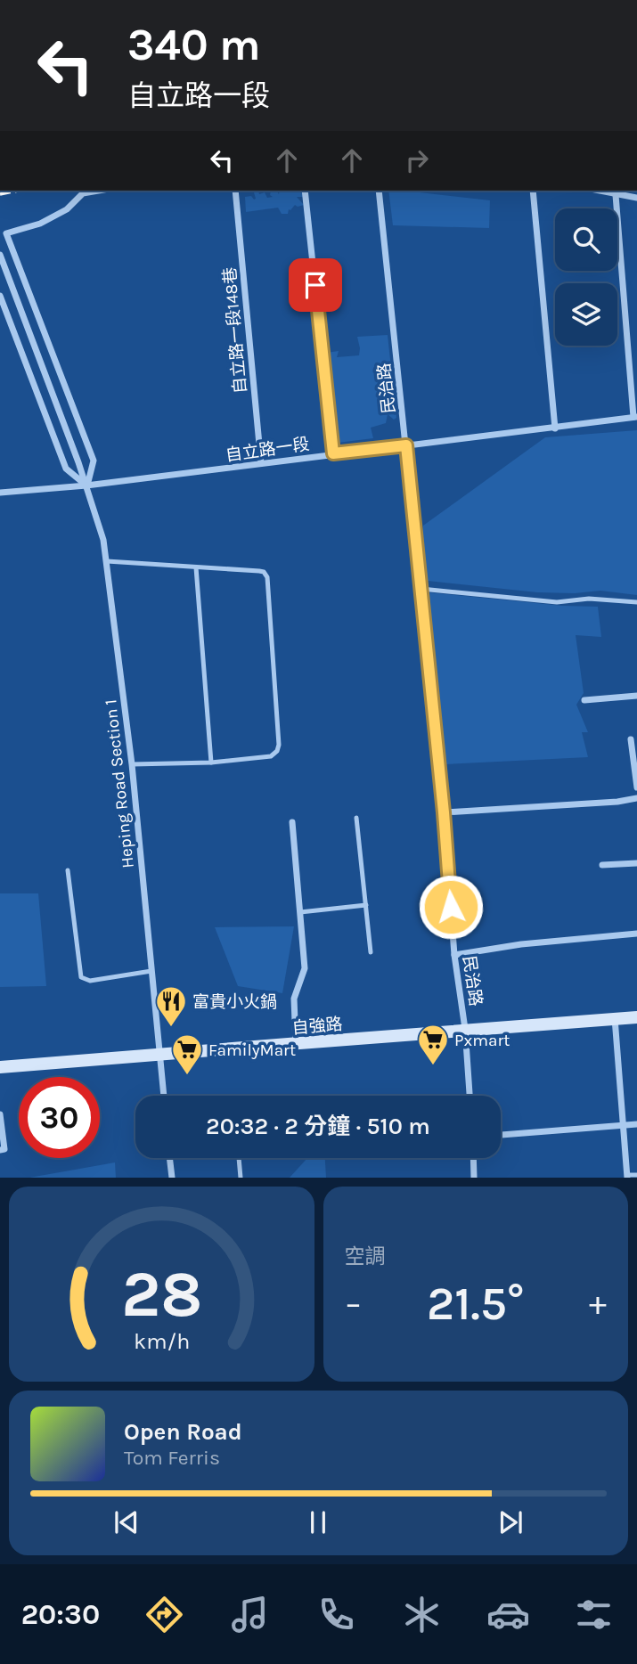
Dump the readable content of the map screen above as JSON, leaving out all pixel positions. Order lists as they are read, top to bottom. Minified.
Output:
{"streets":{"street":["自立路一段148巷","民治路","自立路一段","Heping Road Section 1","自強路"]},"crossings":[["自立路一段148巷","自立路一段"],["民治路","自立路一段"],["民治路","自強路"],["自立路一段","Heping Road Section 1"],["Heping Road Section 1","自強路"]],"places":{"restaurant":["富貴小火鍋"],"supermarket":["Pxmart","FamilyMart"]},"page":{"turn":["340 m","自立路一段"],"limit":"30","trip":"20:32 · 2 分鐘 · 510 m","tile":"空調","heat":["−","21.5°","+"],"song":["Open Road","Tom Ferris"],"tabs":"20:30","gauge":["28","km/h"]}}
